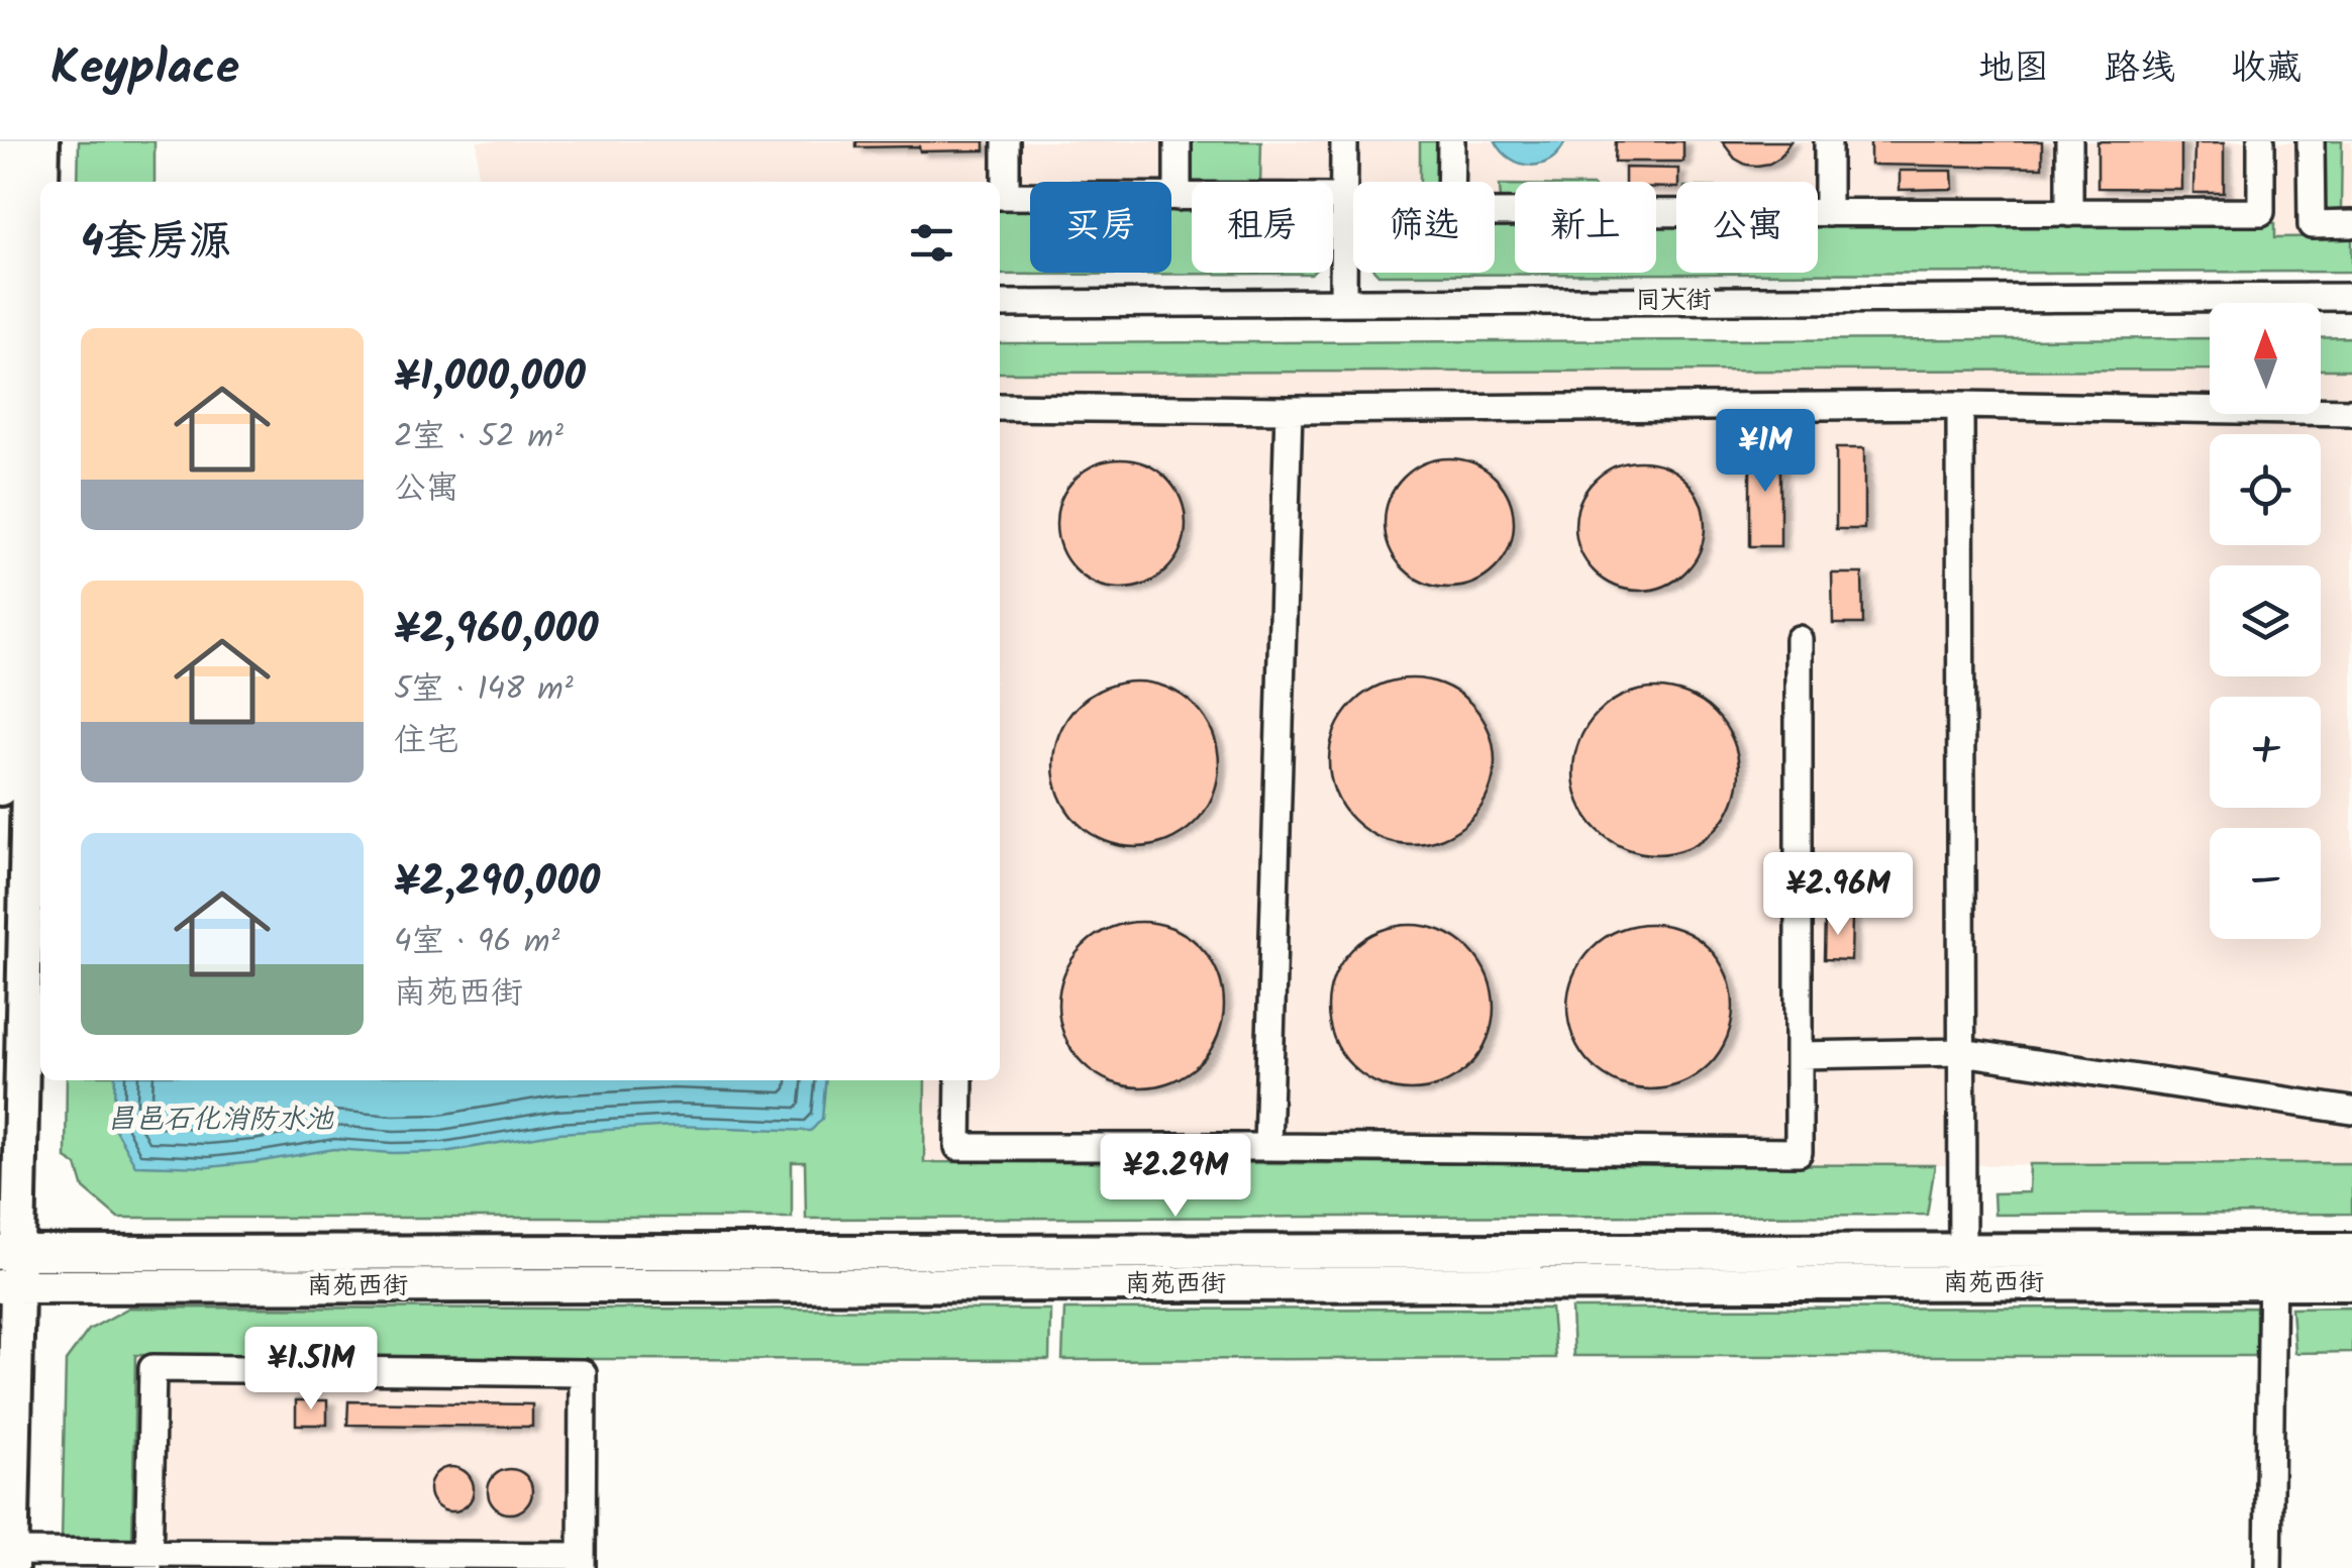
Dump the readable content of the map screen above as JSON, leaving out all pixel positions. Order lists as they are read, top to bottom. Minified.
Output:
{"streets":{"main road":["南苑西街"],"street":["同大街"]},"water":["昌邑石化消防水池"],"north":"top","page":{"header":"Keyplace","nav":["地图","路线","收藏"],"chip":["买房","租房","筛选","新上","公寓"],"heading":"4套房源","map_buttons":["+","−"],"list":[{"name":"¥1,000,000","note":"2室 · 52 m² · 公寓"},{"name":"¥2,960,000","note":"5室 · 148 m² · 住宅"},{"name":"¥2,290,000","note":"4室 · 96 m² · 南苑西街"}],"price":["¥1M","¥2.96M","¥2.29M","¥1.51M"]}}
